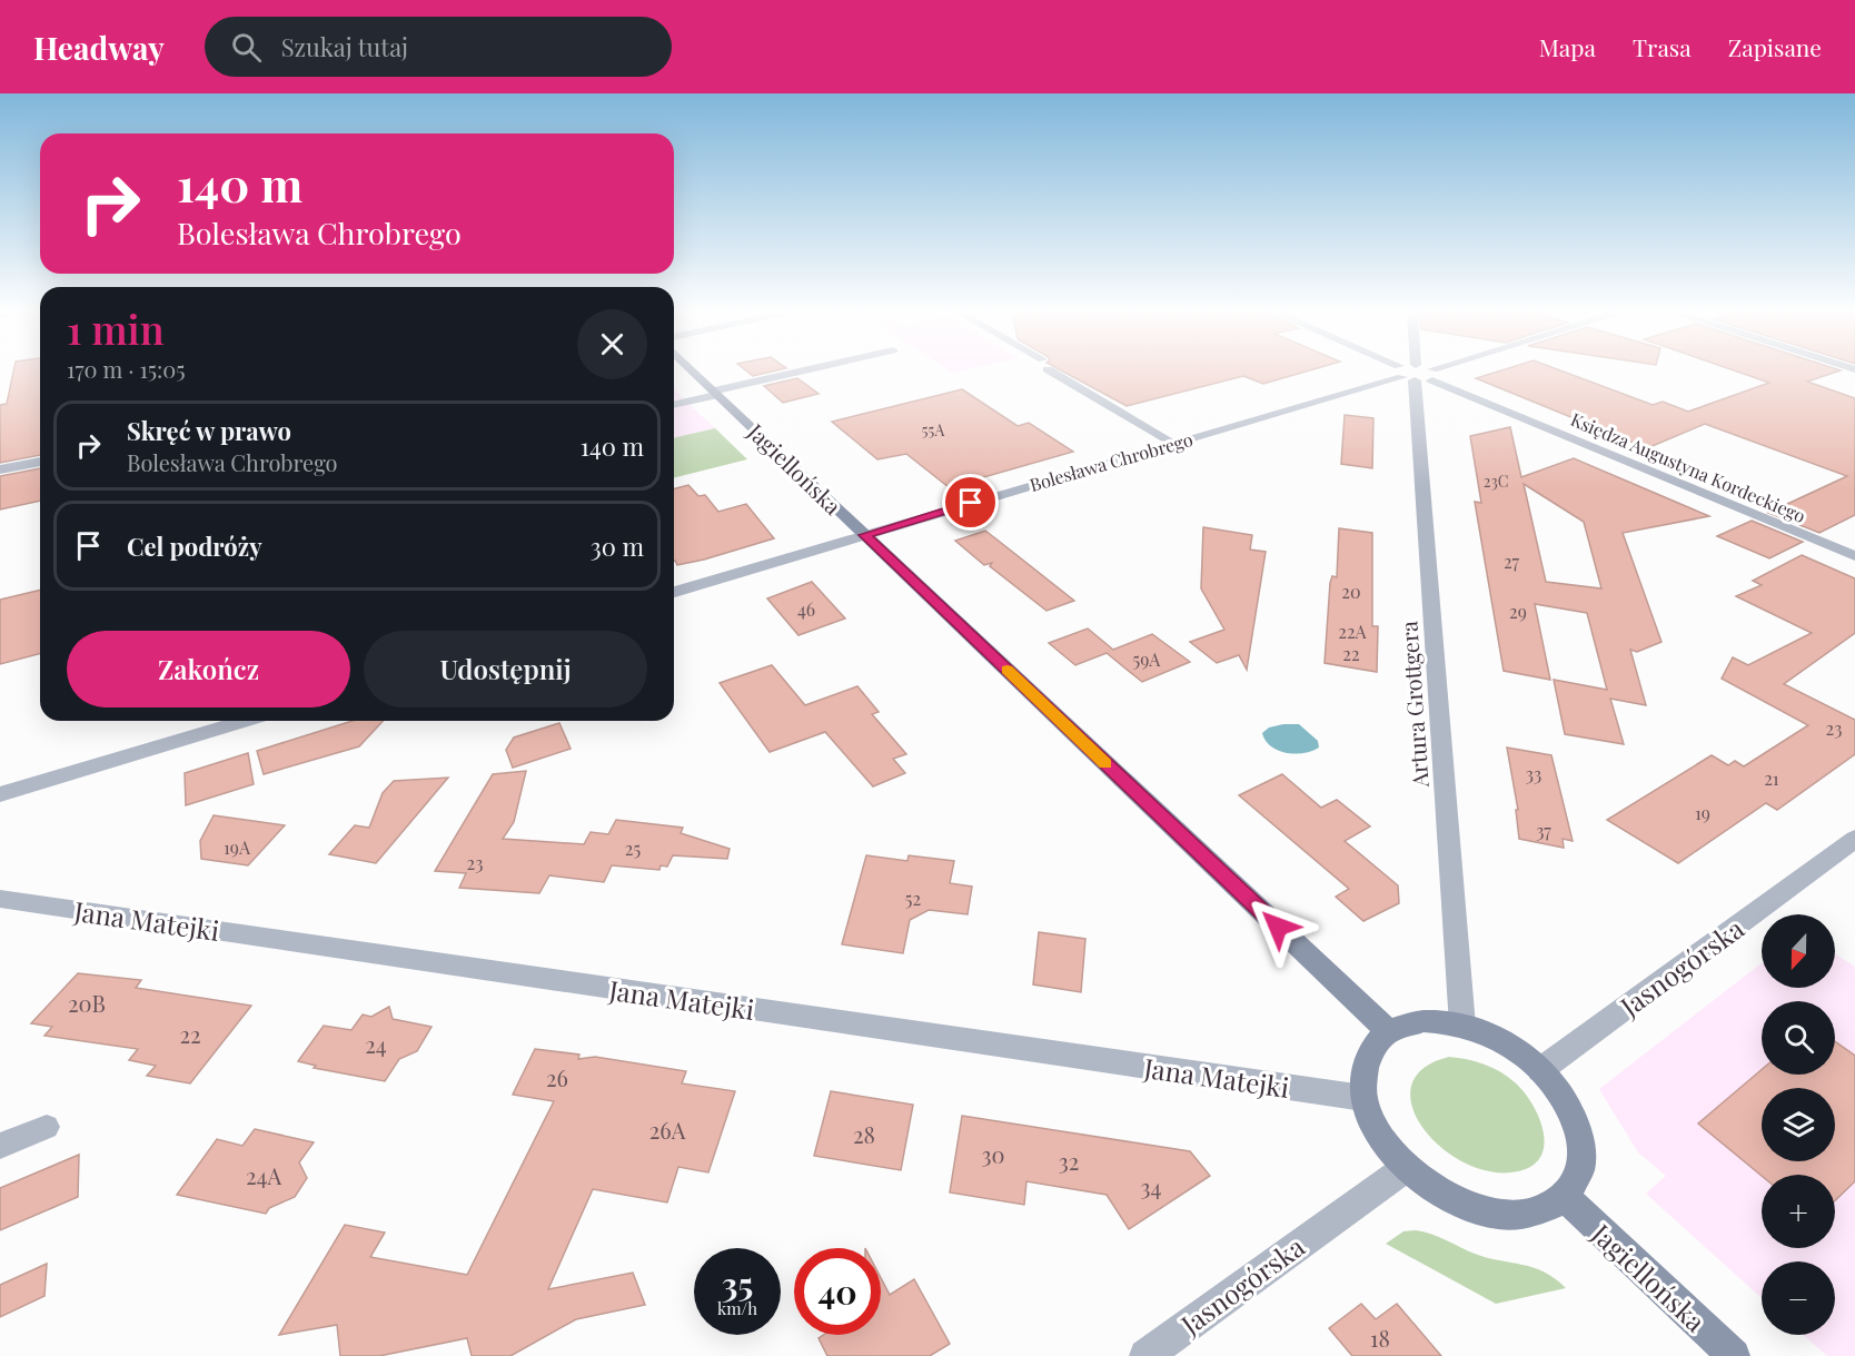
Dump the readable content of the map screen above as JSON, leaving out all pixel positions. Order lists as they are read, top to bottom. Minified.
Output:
{"streets":{"street":["Bolesława Chrobrego","Księdza Augustyna Kordeckiego","Jagiellońska","Artura Grottgera","Jana Matejki","Jasnogórska"]},"crossings":[["Bolesława Chrobrego","Księdza Augustyna Kordeckiego"],["Bolesława Chrobrego","Jagiellońska"],["Bolesława Chrobrego","Artura Grottgera"],["Księdza Augustyna Kordeckiego","Artura Grottgera"],["Jagiellońska","Artura Grottgera"],["Jagiellońska","Jana Matejki"],["Jagiellońska","Jasnogórska"],["Artura Grottgera","Jana Matejki"],["Artura Grottgera","Jasnogórska"],["Jana Matejki","Jasnogórska"]],"house_numbers":["55A","23C","27","20","46","29","22A","22","59A","23","33","21","19","37","19A","25","23","52","20B","22","24","26","26A","28","30","32","24A","34","18"],"north":"bottom","page":{"header":"Headway","search":"Szukaj tutaj","nav":["Mapa","Trasa","Zapisane"],"turn":["140 m","Bolesława Chrobrego"],"heading":["1 min","170 m · 15:05"],"list":[{"name":"Skręć w prawo","note":"Bolesława Chrobrego","value":"140 m"},{"name":"Cel podróży","value":"30 m"}],"buttons":["Zakończ","Udostępnij"],"map_buttons":["+","−"],"speed":"35 km/h","limit":"40"}}
